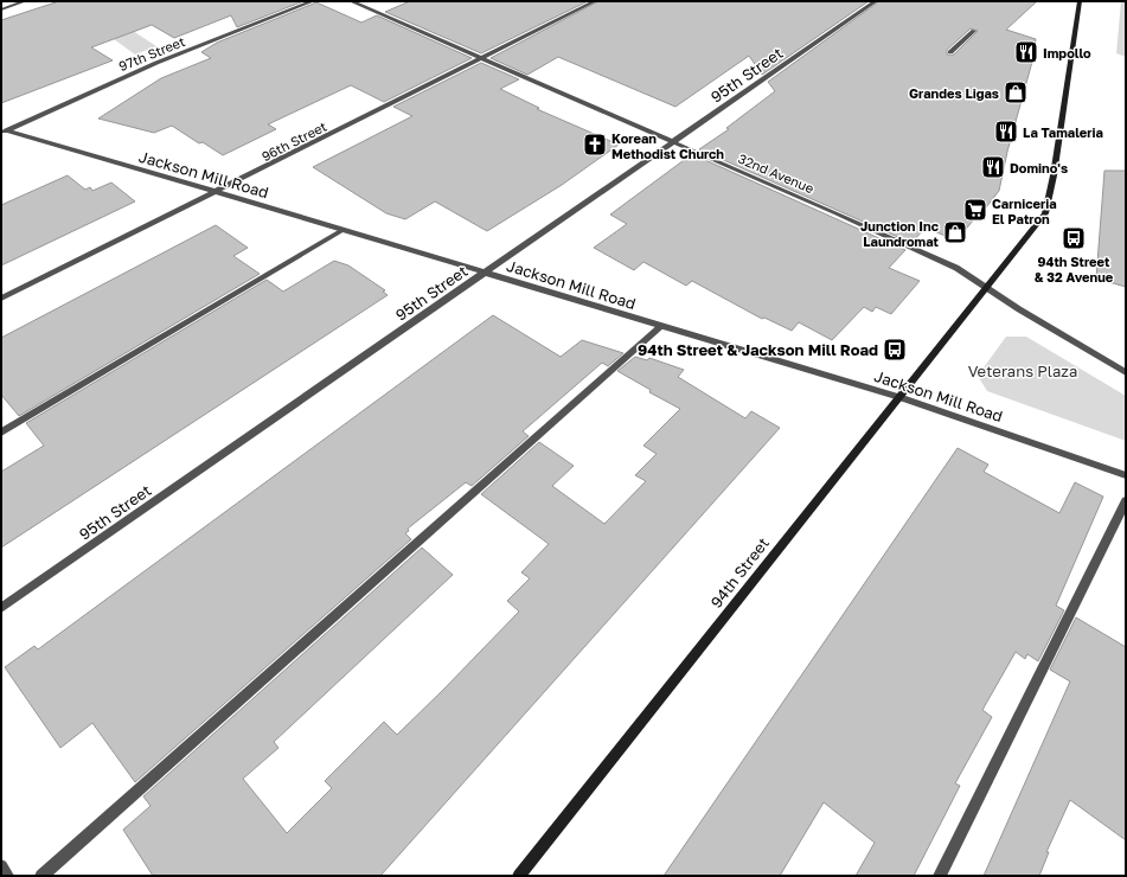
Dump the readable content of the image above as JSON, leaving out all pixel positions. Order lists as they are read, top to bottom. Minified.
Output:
{"streets":{"main road":["94th Street"],"street":["97th Street","95th Street","96th Street","32nd Avenue","Jackson Mill Road"]},"crossings":[["97th Street","Jackson Mill Road"],["95th Street","32nd Avenue"],["95th Street","Jackson Mill Road"],["96th Street","32nd Avenue"],["96th Street","Jackson Mill Road"],["32nd Avenue","94th Street"],["Jackson Mill Road","94th Street"]],"parks":["Veterans Plaza"],"places":{"restaurant":["Impollo","La Tamaleria","Domino's"],"shop":["Grandes Ligas","Junction Inc Laundromat"],"church":["Korean Methodist Church"],"supermarket":["Carniceria El Patron"],"bus stop":["94th Street & 32 Avenue","94th Street & Jackson Mill Road"]}}
